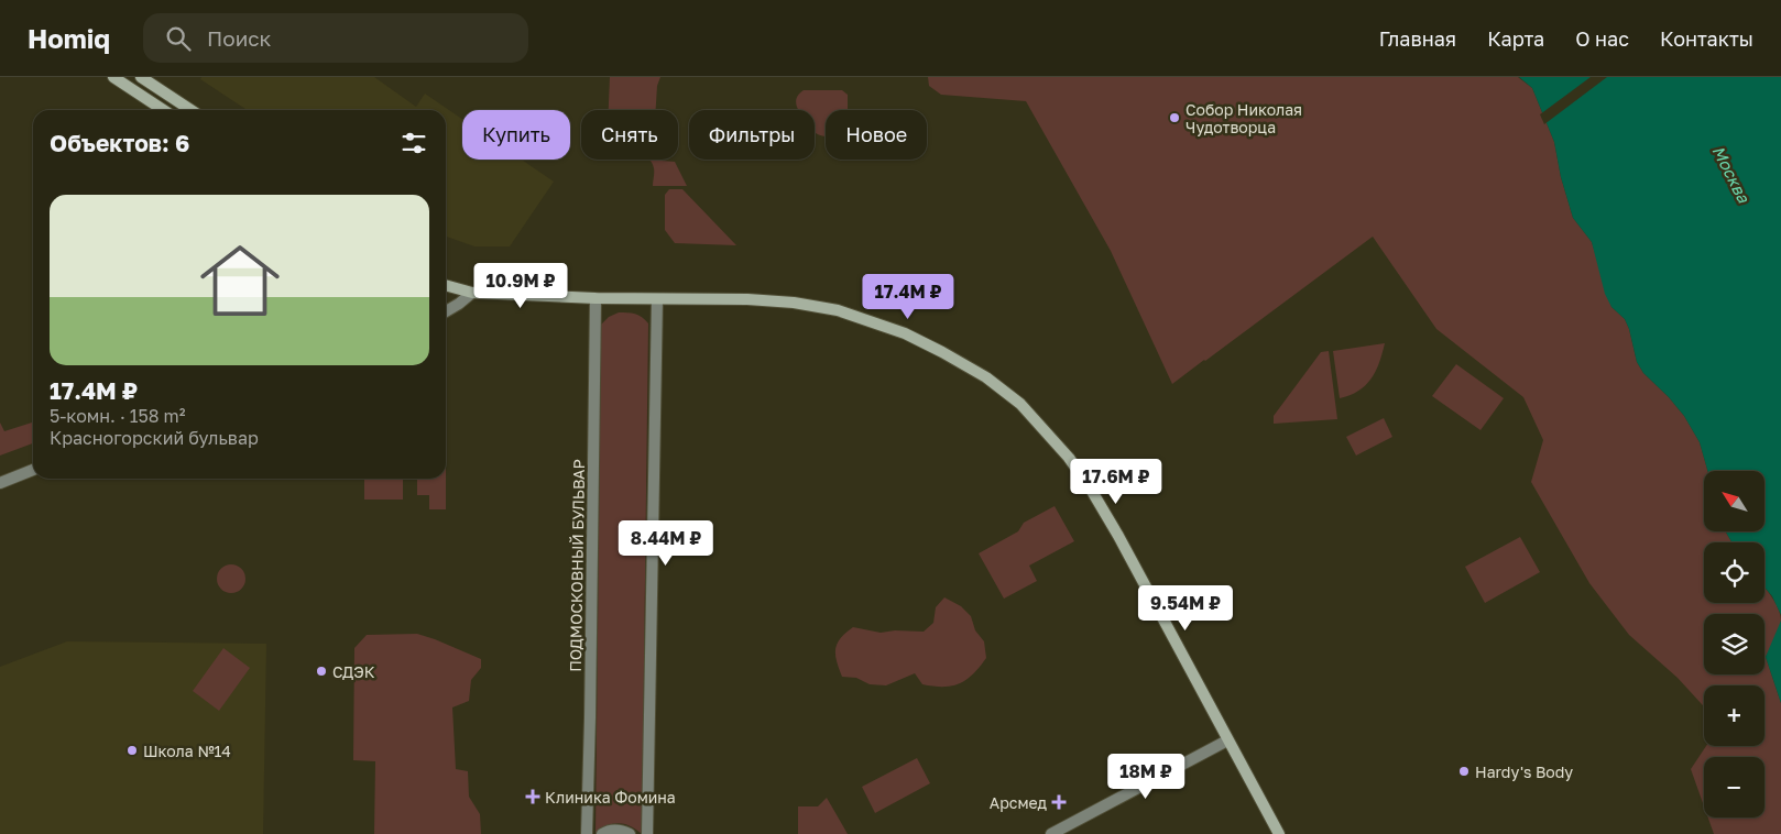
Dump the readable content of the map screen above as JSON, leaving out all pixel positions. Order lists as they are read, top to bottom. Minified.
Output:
{"streets":{"street":["ПОДМОСКОВНЫЙ БУЛЬВАР"]},"water":["Москва"],"places":{"other":["Собор Николая Чудотворца","СДЭК","Школа №14","Hardy's Body"],"health":["Клиника Фомина","Арсмед"]},"north":"top left","page":{"header":"Homiq","search":"Поиск","nav":["Главная","Карта","О нас","Контакты"],"chip":["Купить","Снять","Фильтры","Новое"],"heading":"Объектов: 6","list":[{"name":"17.4M ₽","note":"5-комн. · 158 m² · Красногорский бульвар"}],"price":["10.9M ₽","17.4M ₽","17.6M ₽","8.44M ₽","9.54M ₽","18M ₽"],"map_buttons":["+","−"]}}
